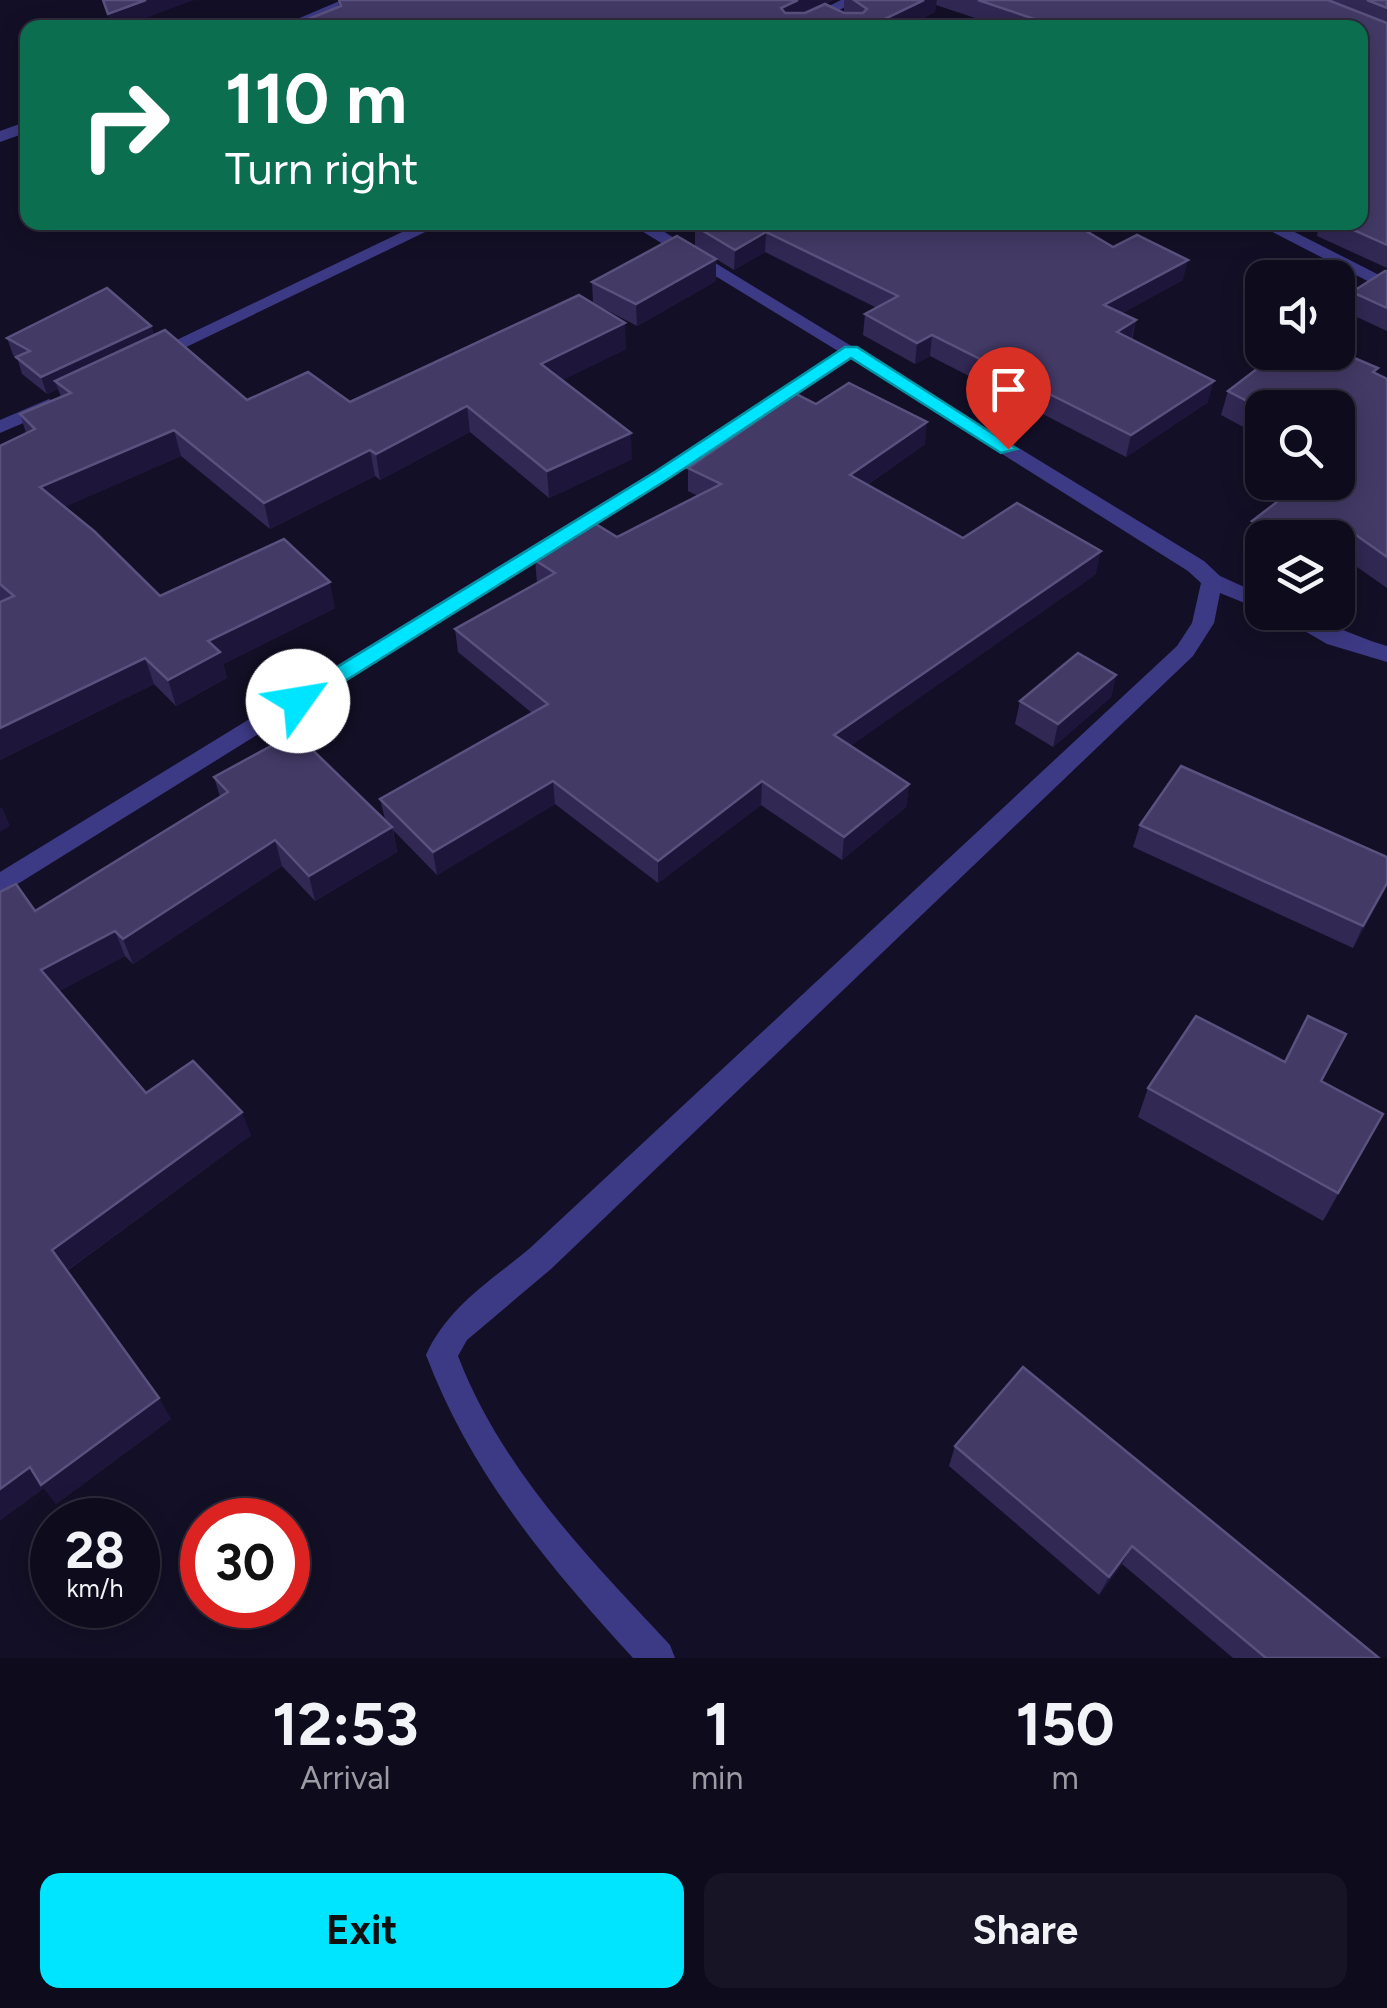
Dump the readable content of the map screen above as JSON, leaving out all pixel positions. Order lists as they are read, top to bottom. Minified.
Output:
{"page":{"turn":["110 m","Turn right"],"speed":"28 km/h","limit":"30","eta":["12:53","Arrival","1","min","150","m"],"buttons":["Exit","Share"]}}
